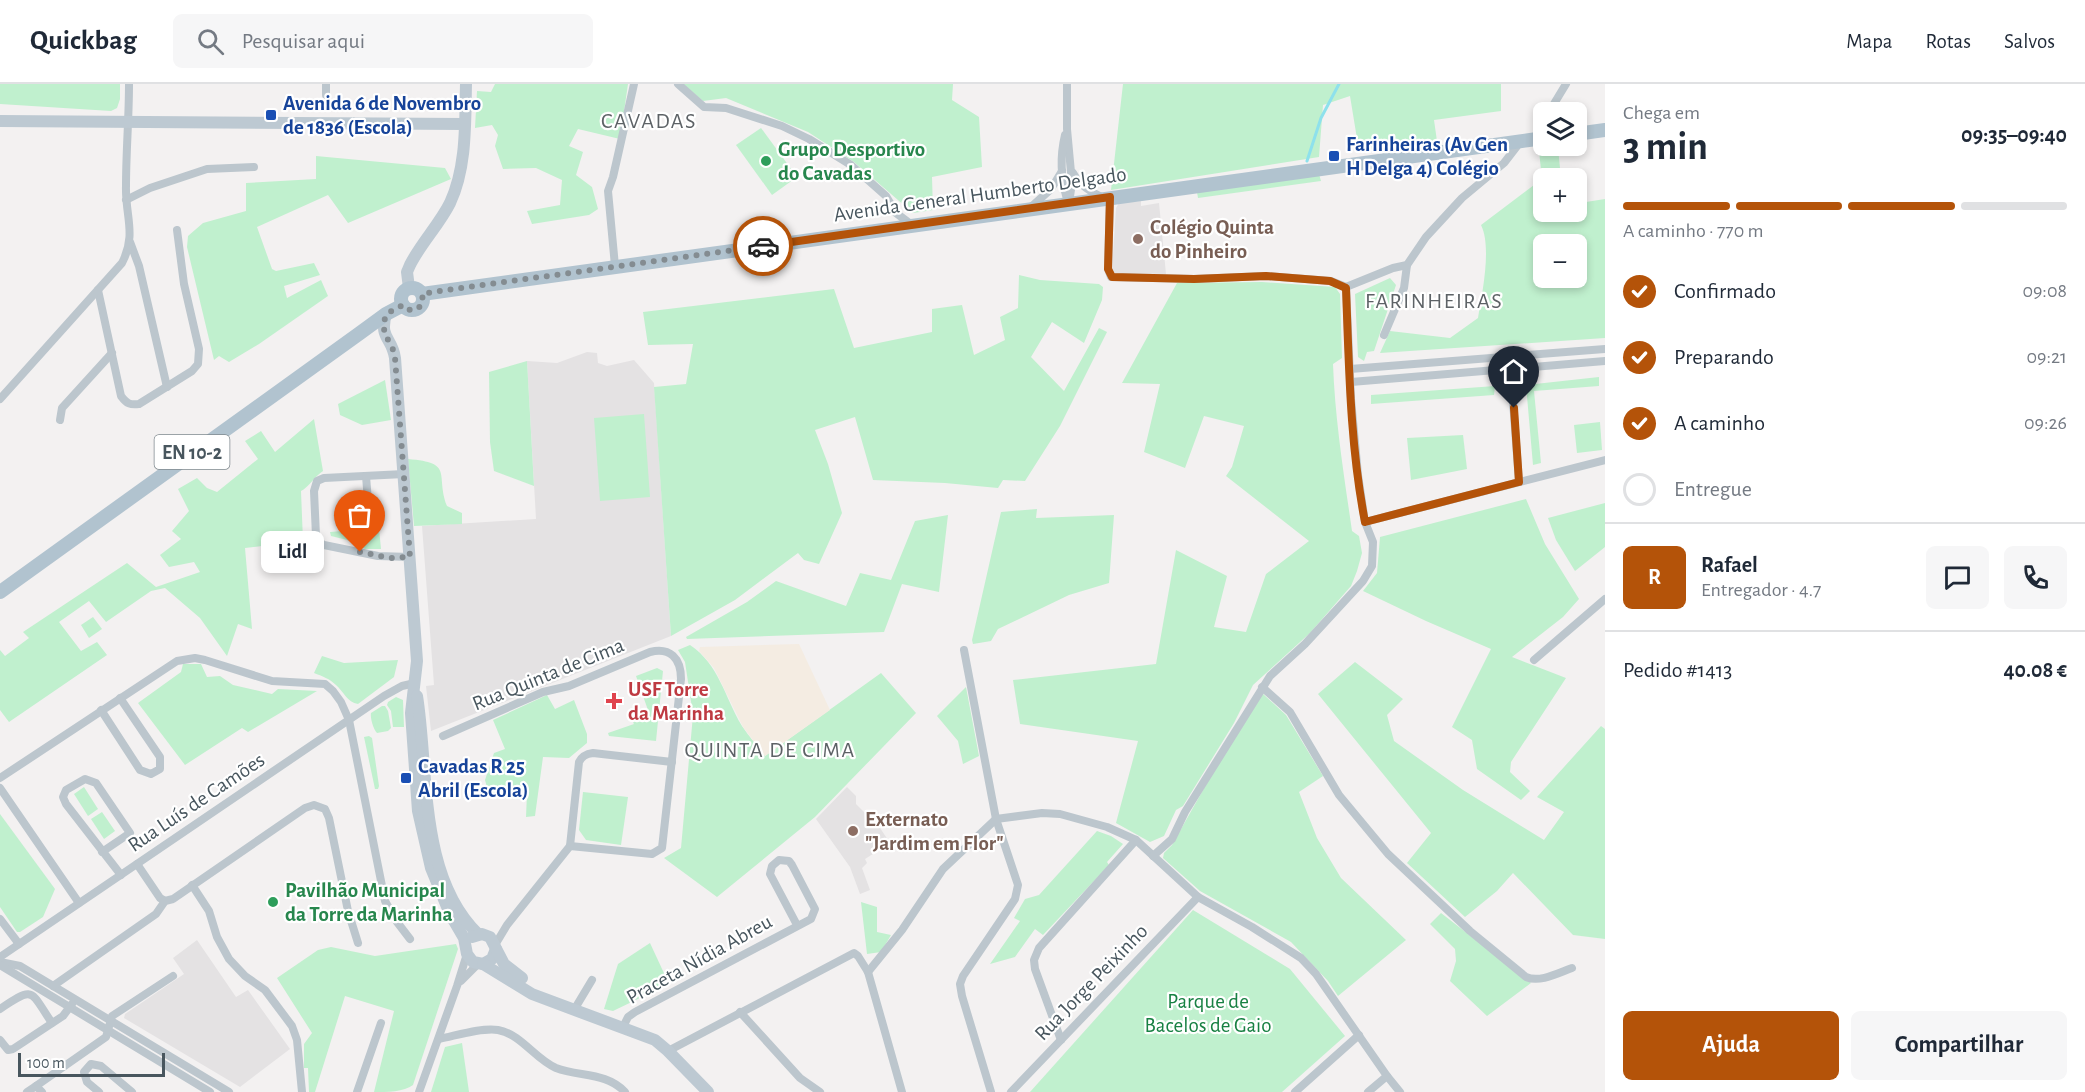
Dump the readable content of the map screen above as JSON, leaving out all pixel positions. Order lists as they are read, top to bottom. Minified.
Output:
{"streets":{"main road":["Avenida General Humberto Delgado","EN 10-2"],"street":["Rua Quinta de Cima","Rua Luís de Camões","Praceta Nídia Abreu","Rua Jorge Peixinho"]},"crossings":[["Avenida General Humberto Delgado","EN 10-2"]],"districts":["CAVADAS","FARINHEIRAS","QUINTA DE CIMA"],"parks":["Parque de Bacelos de Gaio"],"places":{"transit":["Avenida 6 de Novembro de 1836 (Escola)","Farinheiras (Av Gen H Delga 4) Colégio","Cavadas R 25 Abril (Escola)"],"other":["Grupo Desportivo do Cavadas","Colégio Quinta do Pinheiro","Lidl","Externato \"Jardim em Flor\"","Pavilhão Municipal da Torre da Marinha"],"health":["USF Torre da Marinha"]},"scale_bar":"100 m","page":{"header":"Quickbag","search":"Pesquisar aqui","nav":["Mapa","Rotas","Salvos"],"heading":["3 min","Chega em","09:35–09:40"],"panel":["Rafael","Entregador · 4.7","Pedido #1413","40.08 €"],"map_buttons":["+","−"],"bar":"A caminho · 770 m","list":[["Confirmado","09:08"],["Preparando","09:21"],["A caminho","09:26"],"Entregue"],"bubble":"Lidl","round":"R","buttons":["Ajuda","Compartilhar"],"scale":"100 m"}}
